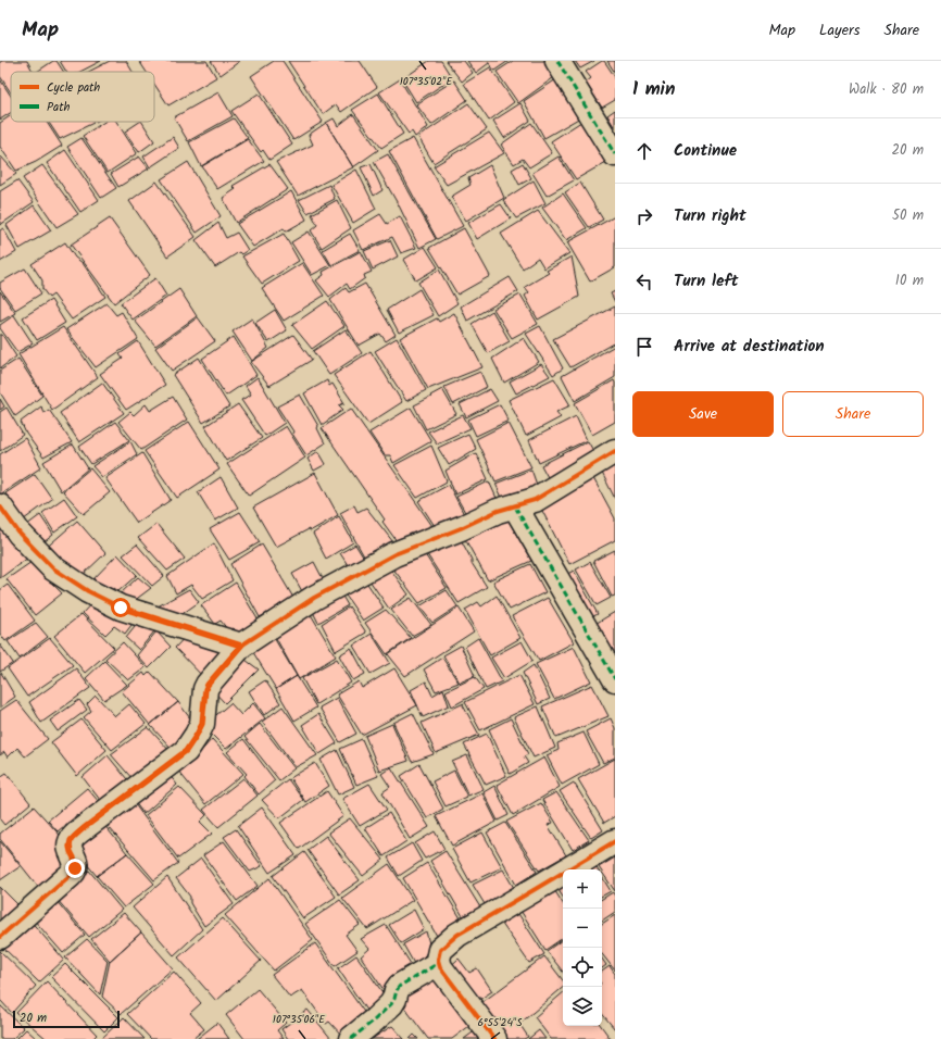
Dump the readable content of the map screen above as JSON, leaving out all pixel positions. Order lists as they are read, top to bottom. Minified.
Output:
{"legend":["Cycle path","Path"],"scale_bar":"20 m","page":{"header":"Map","nav":["Map","Layers","Share"],"heading":["1 min","Walk · 80 m"],"list":[["Continue","20 m"],["Turn right","50 m"],["Turn left","10 m"],"Arrive at destination"],"buttons":["Save","Share"],"map_buttons":["+","−"],"scale":"20 m"},"coordinates":["107°35'02\"E","107°35'06\"E","6°55'24\"S"]}
